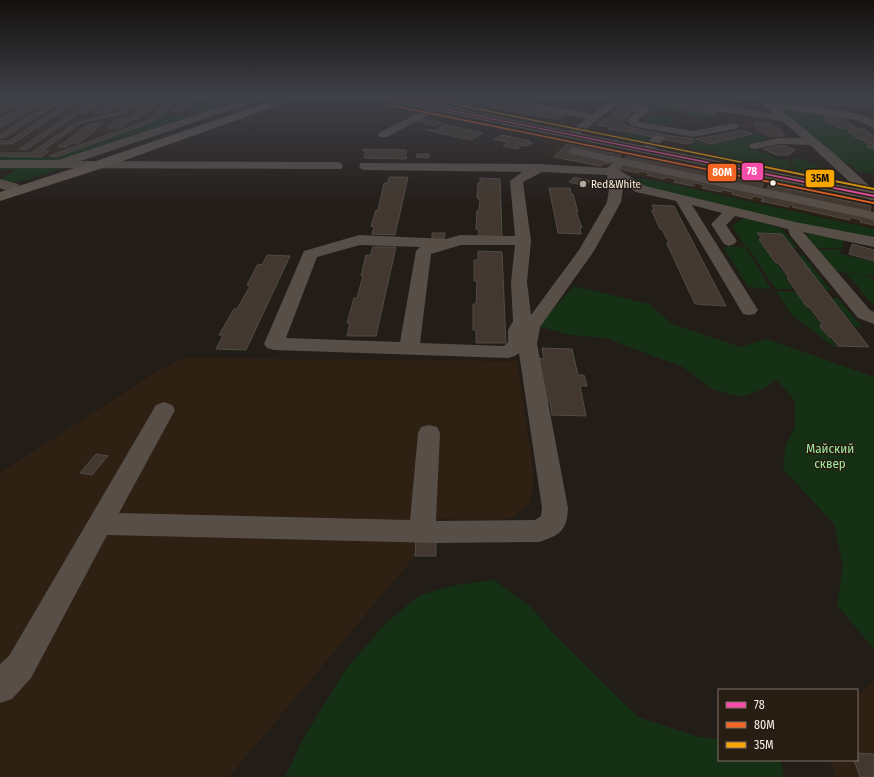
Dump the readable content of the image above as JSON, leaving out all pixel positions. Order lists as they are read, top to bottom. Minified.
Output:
{"parks":["Майский сквер"],"places":["Red&White"],"lines":["transit line 78","transit line 80М","transit line 35М"],"legend":["78","80М","35М"]}
